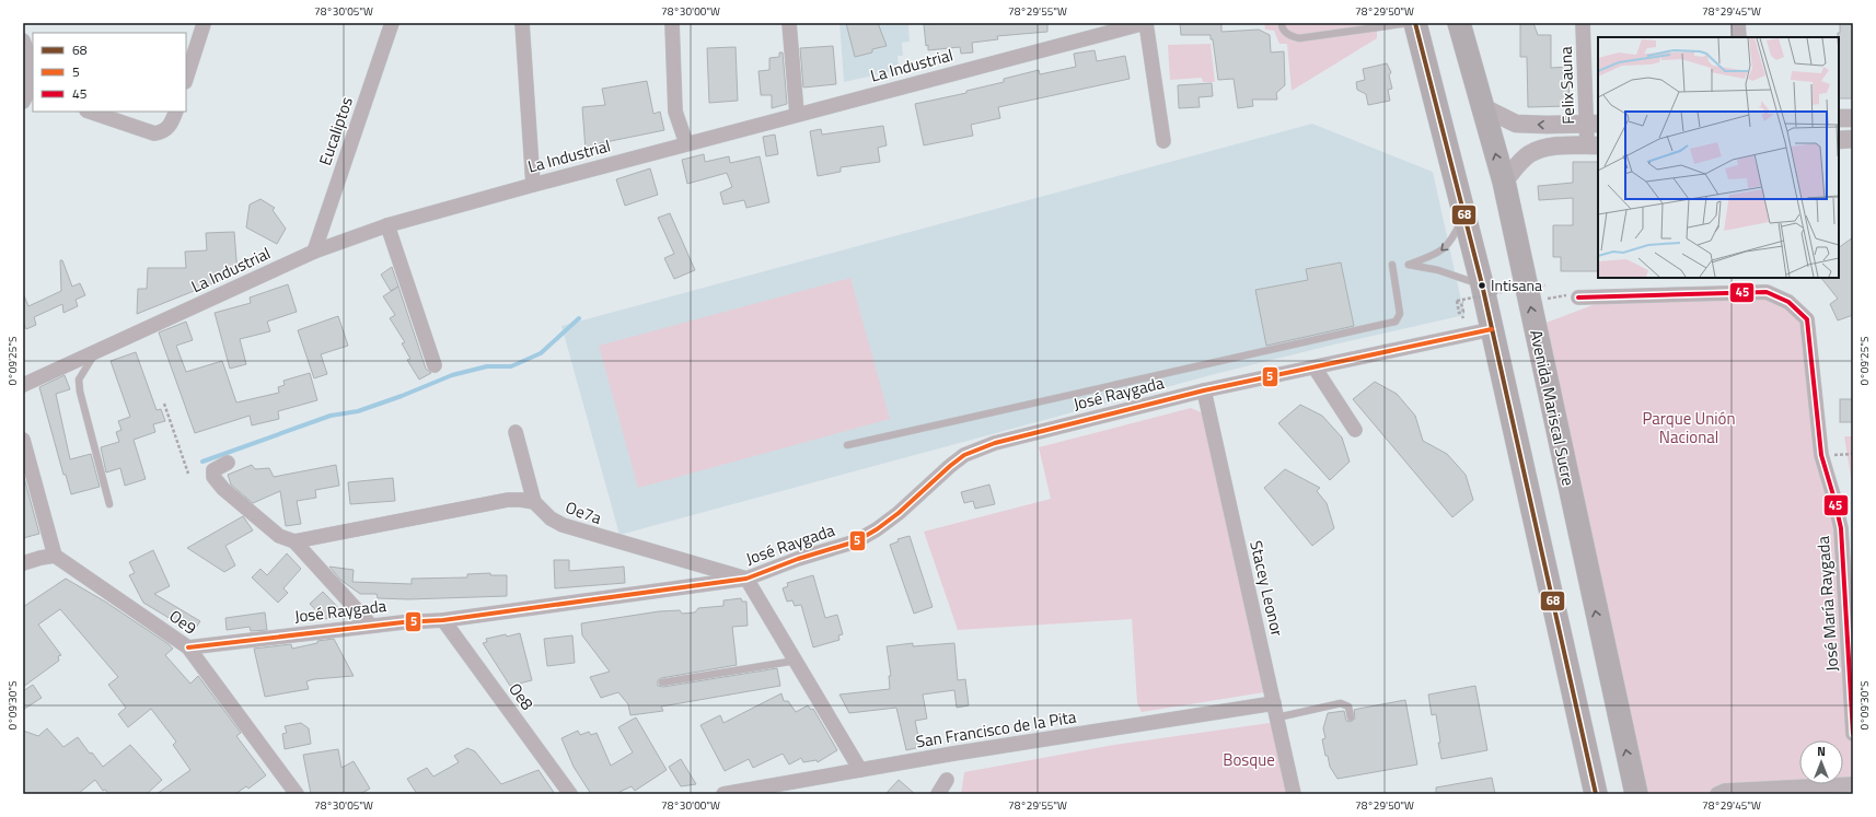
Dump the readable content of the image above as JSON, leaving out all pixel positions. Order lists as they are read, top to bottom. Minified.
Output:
{"streets":{"main road":["Avenida Mariscal Sucre"],"street":["La Industrial","Felix Sauna","Eucaliptos","José Raygada","Oe7a","Stacey Leonor","José María Raygada","Oe9","Oe8","San Francisco de la Pita"]},"crossings":[["La Industrial","Eucaliptos"],["José Raygada","Oe7a"],["José Raygada","Stacey Leonor"],["José Raygada","Oe9"],["José Raygada","Oe8"],["Stacey Leonor","San Francisco de la Pita"]],"parks":["Parque Unión Nacional","Bosque"],"places":["Intisana"],"lines":["transit line 68","transit line 45","transit line 5"],"legend":["68","5","45"],"north":"top","coordinates":["78°30'05\"W","78°30'00\"W","78°29'55\"W","78°29'50\"W","78°29'45\"W","0°09'25\"S","0°09'30\"S"]}
